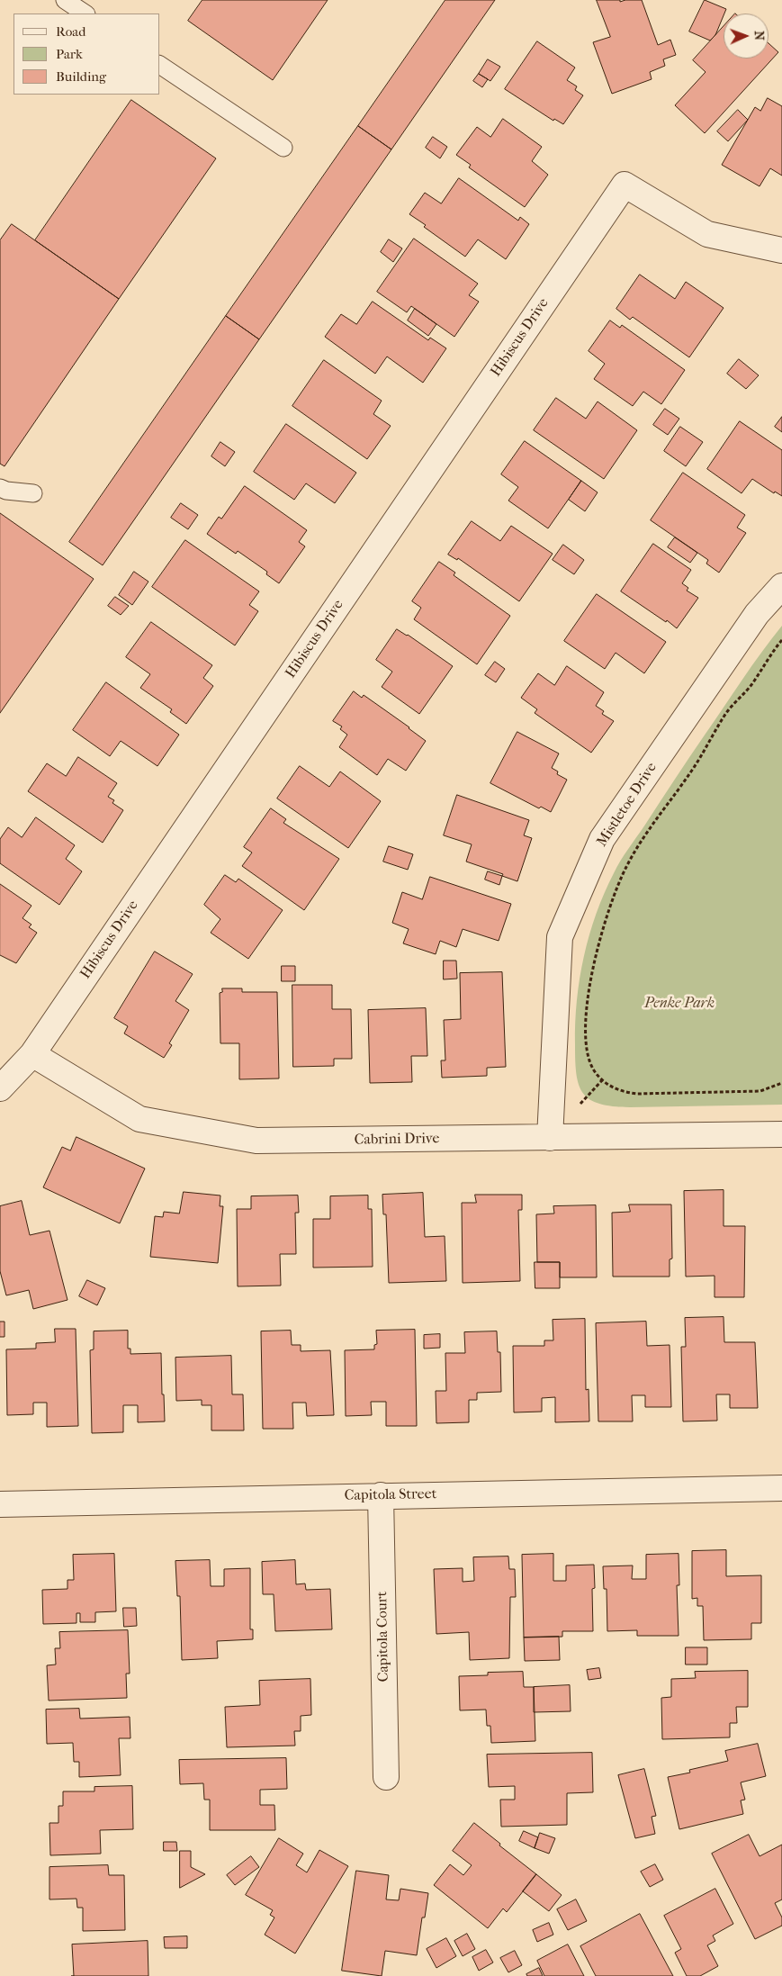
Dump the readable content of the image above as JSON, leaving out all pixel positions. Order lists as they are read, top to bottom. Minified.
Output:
{"streets":{"street":["Hibiscus Drive","Mistletoe Drive","Cabrini Drive","Capitola Street","Capitola Court"]},"crossings":[["Hibiscus Drive","Cabrini Drive"],["Mistletoe Drive","Cabrini Drive"],["Capitola Street","Capitola Court"]],"parks":["Penke Park"],"legend":["Road","Park","Building"],"north":"right"}
